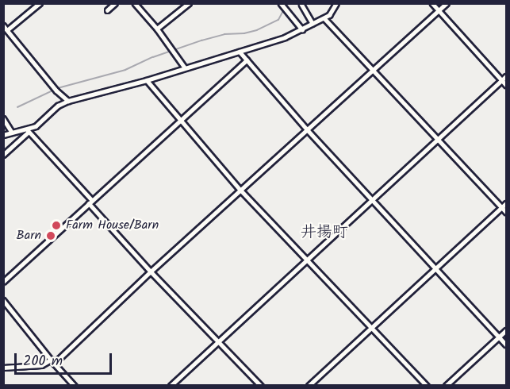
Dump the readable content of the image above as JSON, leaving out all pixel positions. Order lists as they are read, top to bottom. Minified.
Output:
{"districts":["井揚町"],"places":["Farm House/Barn","Barn"],"scale_bar":"200 m"}
